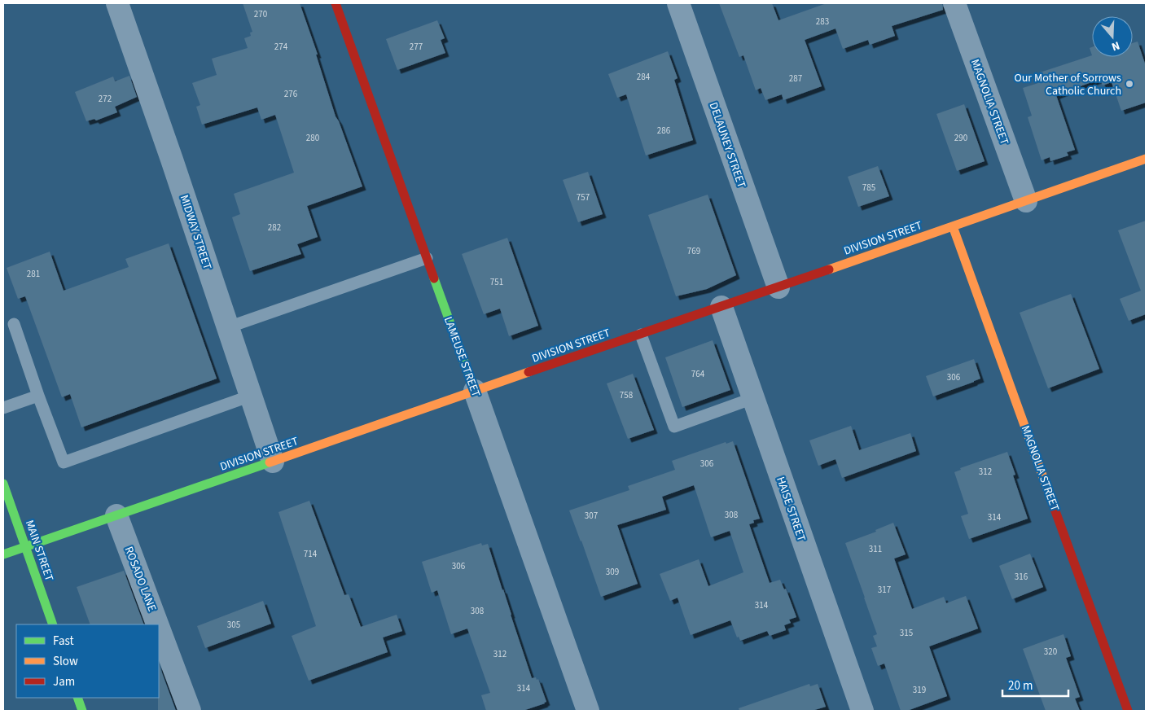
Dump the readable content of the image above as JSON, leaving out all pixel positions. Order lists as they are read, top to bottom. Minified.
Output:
{"streets":{"main road":["MAGNOLIA STREET","DIVISION STREET","LAMEUSE STREET","MAIN STREET"],"street":["DELAUNEY STREET","MIDWAY STREET","HAISE STREET","ROSADO LANE"]},"crossings":[["MAGNOLIA STREET","DIVISION STREET"],["DELAUNEY STREET","DIVISION STREET"],["MIDWAY STREET","DIVISION STREET"],["DIVISION STREET","LAMEUSE STREET"],["DIVISION STREET","HAISE STREET"],["DIVISION STREET","MAIN STREET"],["DIVISION STREET","ROSADO LANE"]],"places":["Our Mother of Sorrows Catholic Church"],"house_numbers":["270","283","274","277","284","287","276","272","286","280","290","785","757","282","769","281","751","764","306","758","306","312","308","307","314","311","714","306","309","316","317","314","308","305","315","320","312","314","319"],"legend":["Fast","Slow","Jam"],"scale_bar":"20 m","north":"bottom"}
